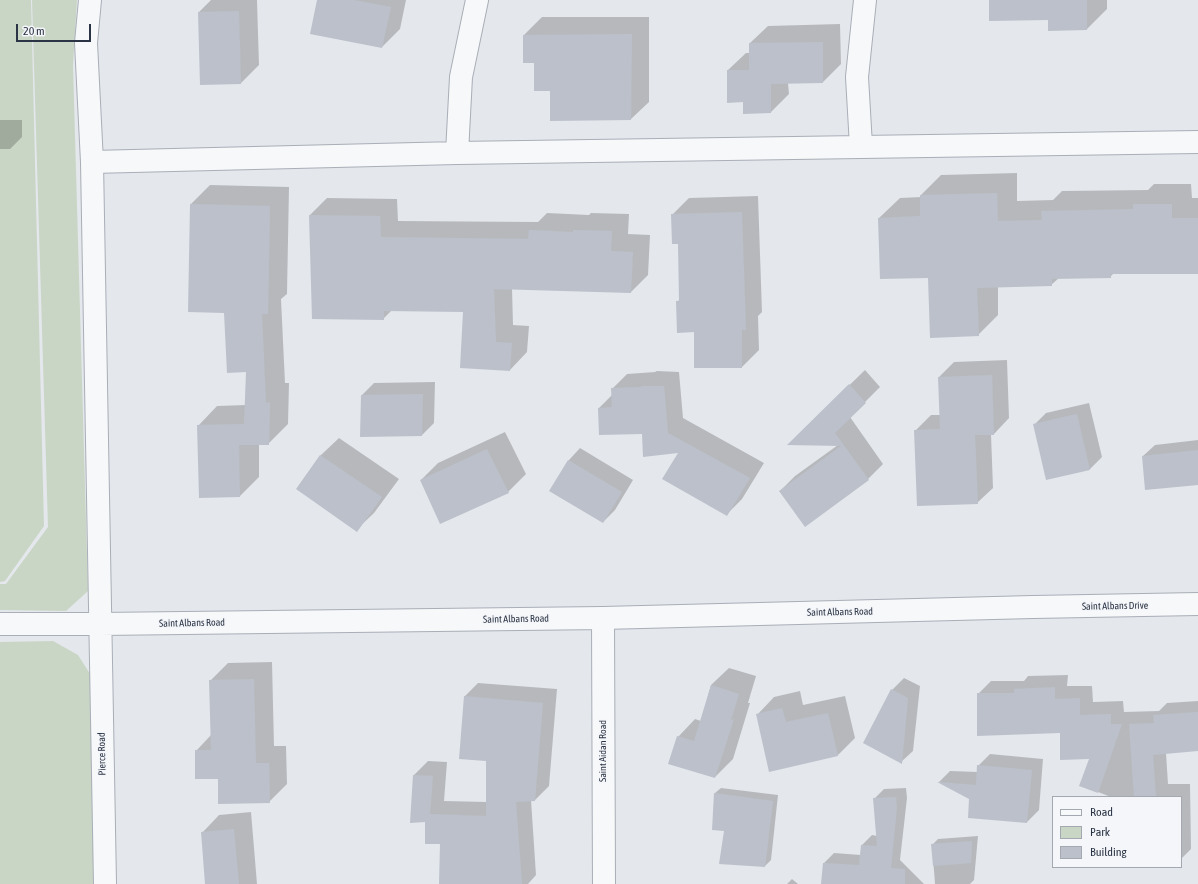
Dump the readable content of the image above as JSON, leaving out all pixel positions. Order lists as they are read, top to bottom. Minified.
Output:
{"streets":{"street":["Saint Albans Drive","Saint Albans Road","Saint Aidan Road","Pierce Road"]},"crossings":[["Saint Albans Drive","Saint Albans Road"],["Saint Albans Road","Saint Aidan Road"],["Saint Albans Road","Pierce Road"]],"legend":["Road","Park","Building"],"scale_bar":"20 m"}
